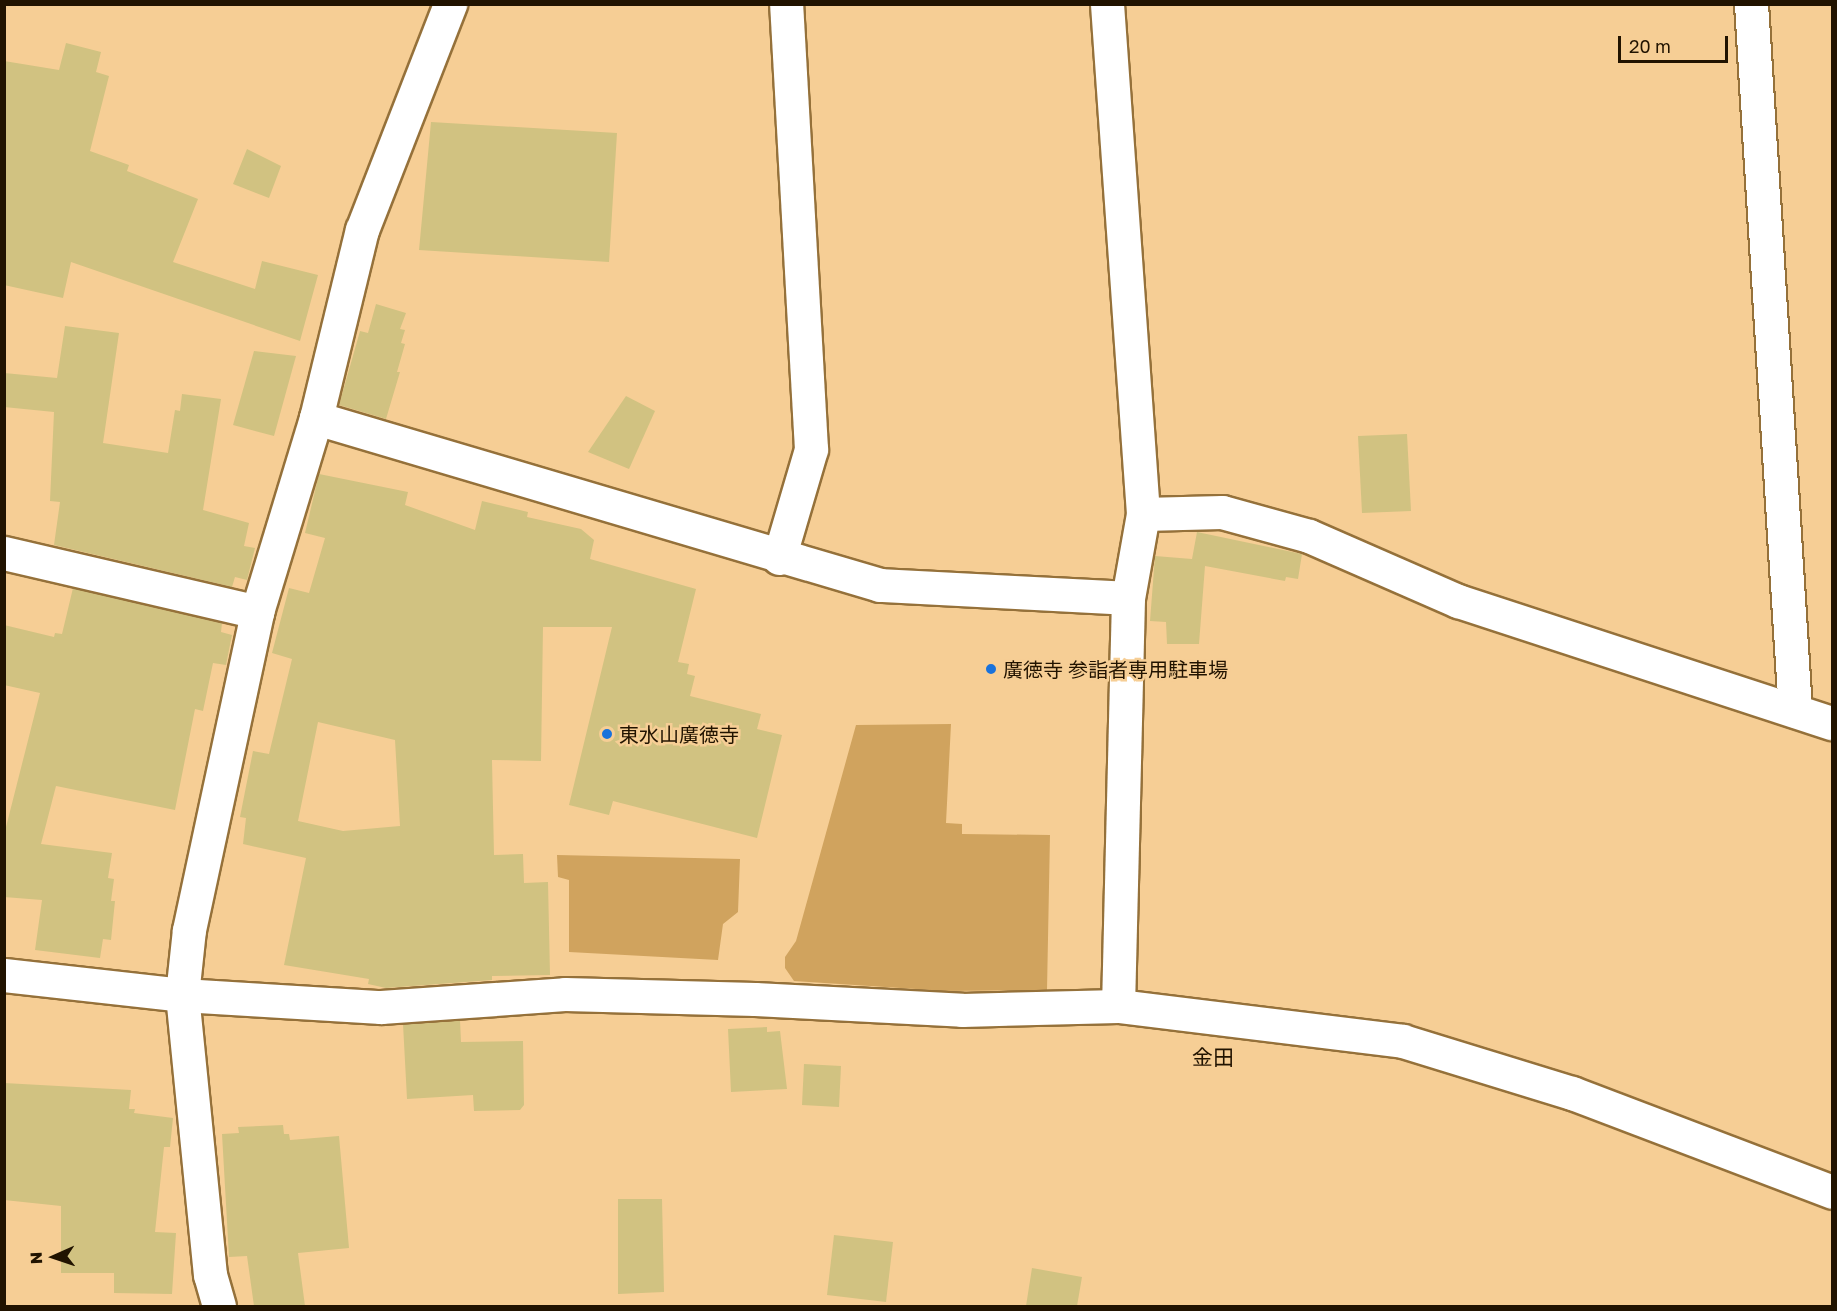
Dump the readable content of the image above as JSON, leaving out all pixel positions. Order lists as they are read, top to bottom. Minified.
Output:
{"districts":["金田"],"places":["廣徳寺 参詣者専用駐車場","東水山廣徳寺"],"scale_bar":"20 m","north":"left"}
